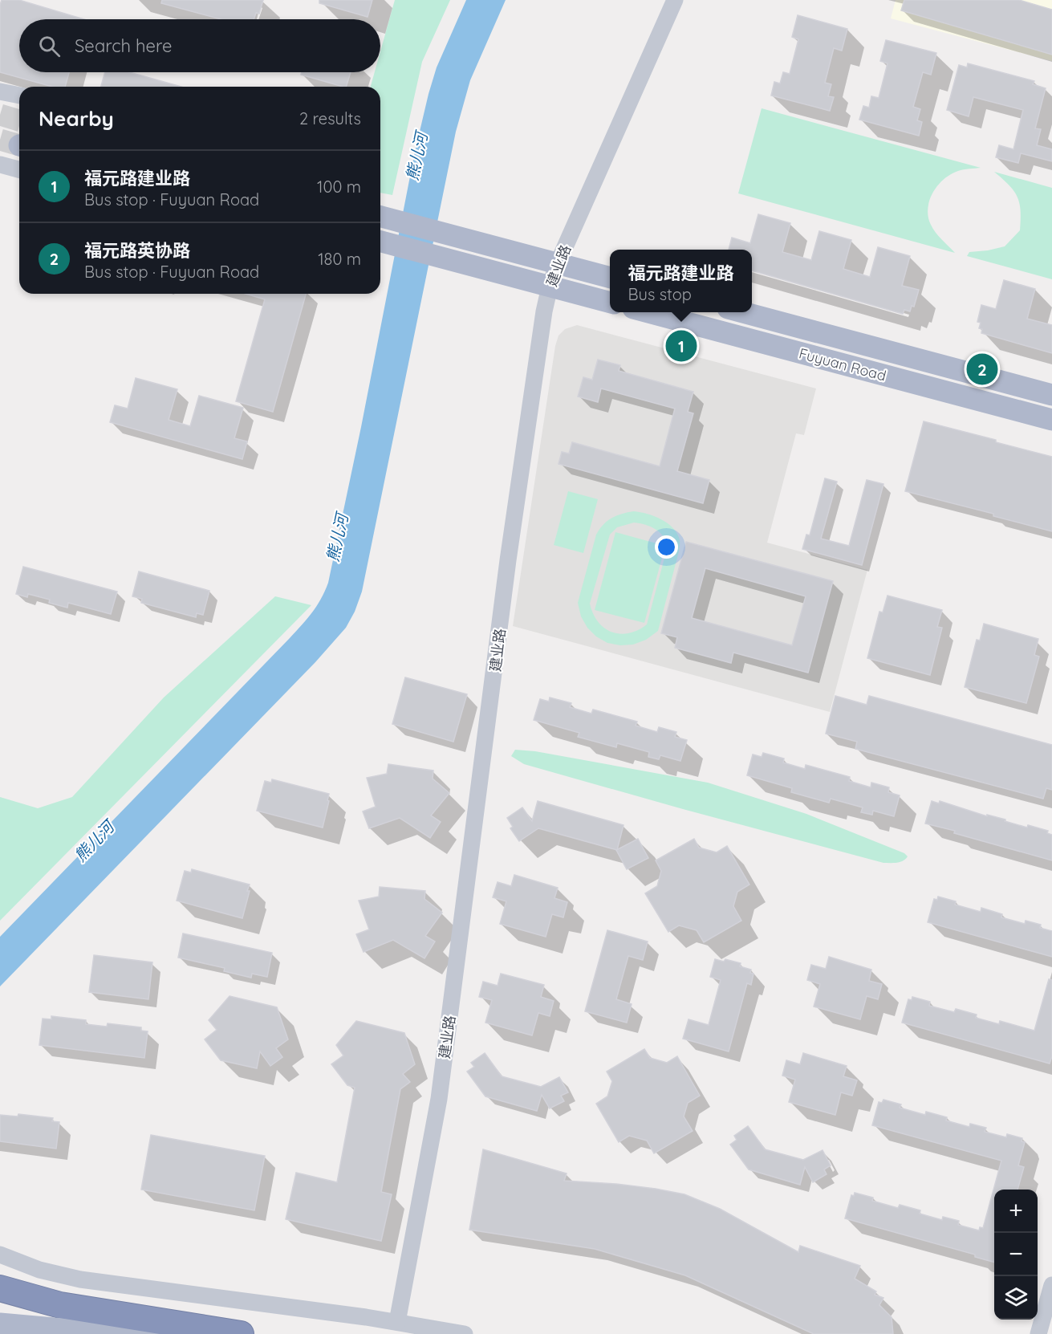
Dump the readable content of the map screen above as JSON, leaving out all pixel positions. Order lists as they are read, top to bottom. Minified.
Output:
{"streets":{"main road":["Fuyuan Road"],"street":["建业路"]},"water":["熊儿河"],"page":{"search":"Search here","heading":["Nearby","2 results"],"list":[{"mark":"1","name":"福元路建业路","note":"Bus stop · Fuyuan Road","value":"100 m"},{"mark":"2","name":"福元路英协路","note":"Bus stop · Fuyuan Road","value":"180 m"}],"popup":["福元路建业路","Bus stop"],"pins":["1","2"],"map_buttons":["+","−"]}}
